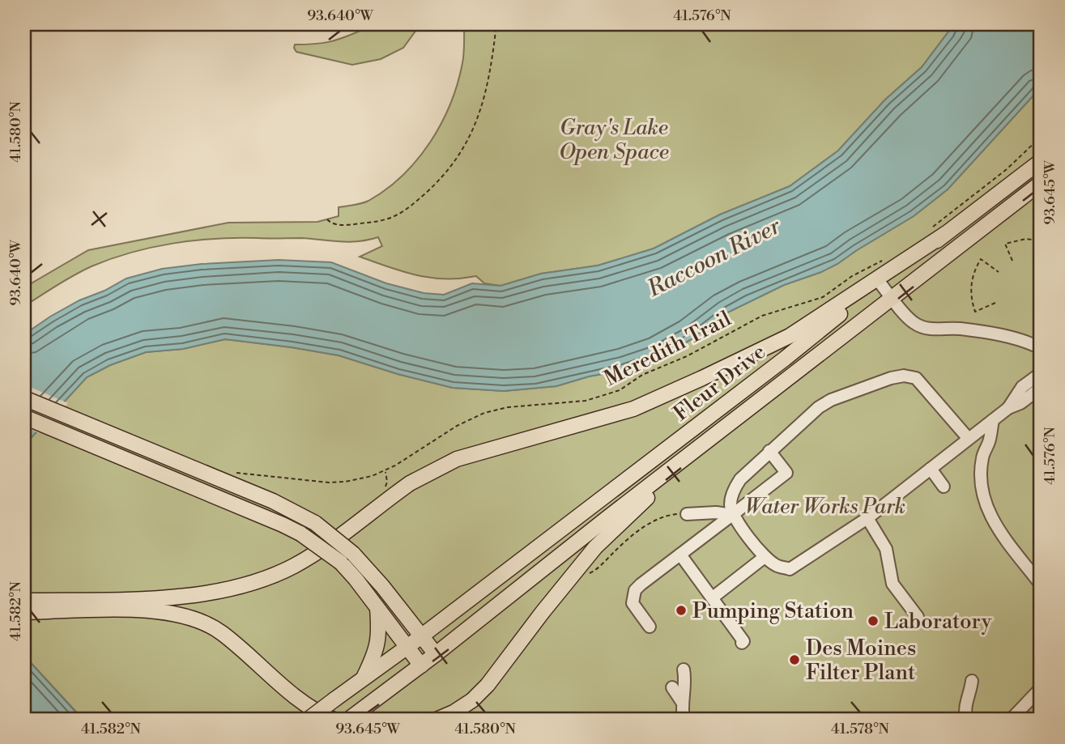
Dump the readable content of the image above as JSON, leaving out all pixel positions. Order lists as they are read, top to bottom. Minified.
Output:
{"streets":{"main road":["Fleur Drive"],"path":["Meredith Trail"]},"water":["Raccoon River"],"parks":["Gray's Lake Open Space","Water Works Park"],"places":["Pumping Station","Laboratory","Des Moines Filter Plant"],"coordinates":["93.640°W","41.576°N","41.580°N","93.645°W","41.582°N","41.578°N"]}
